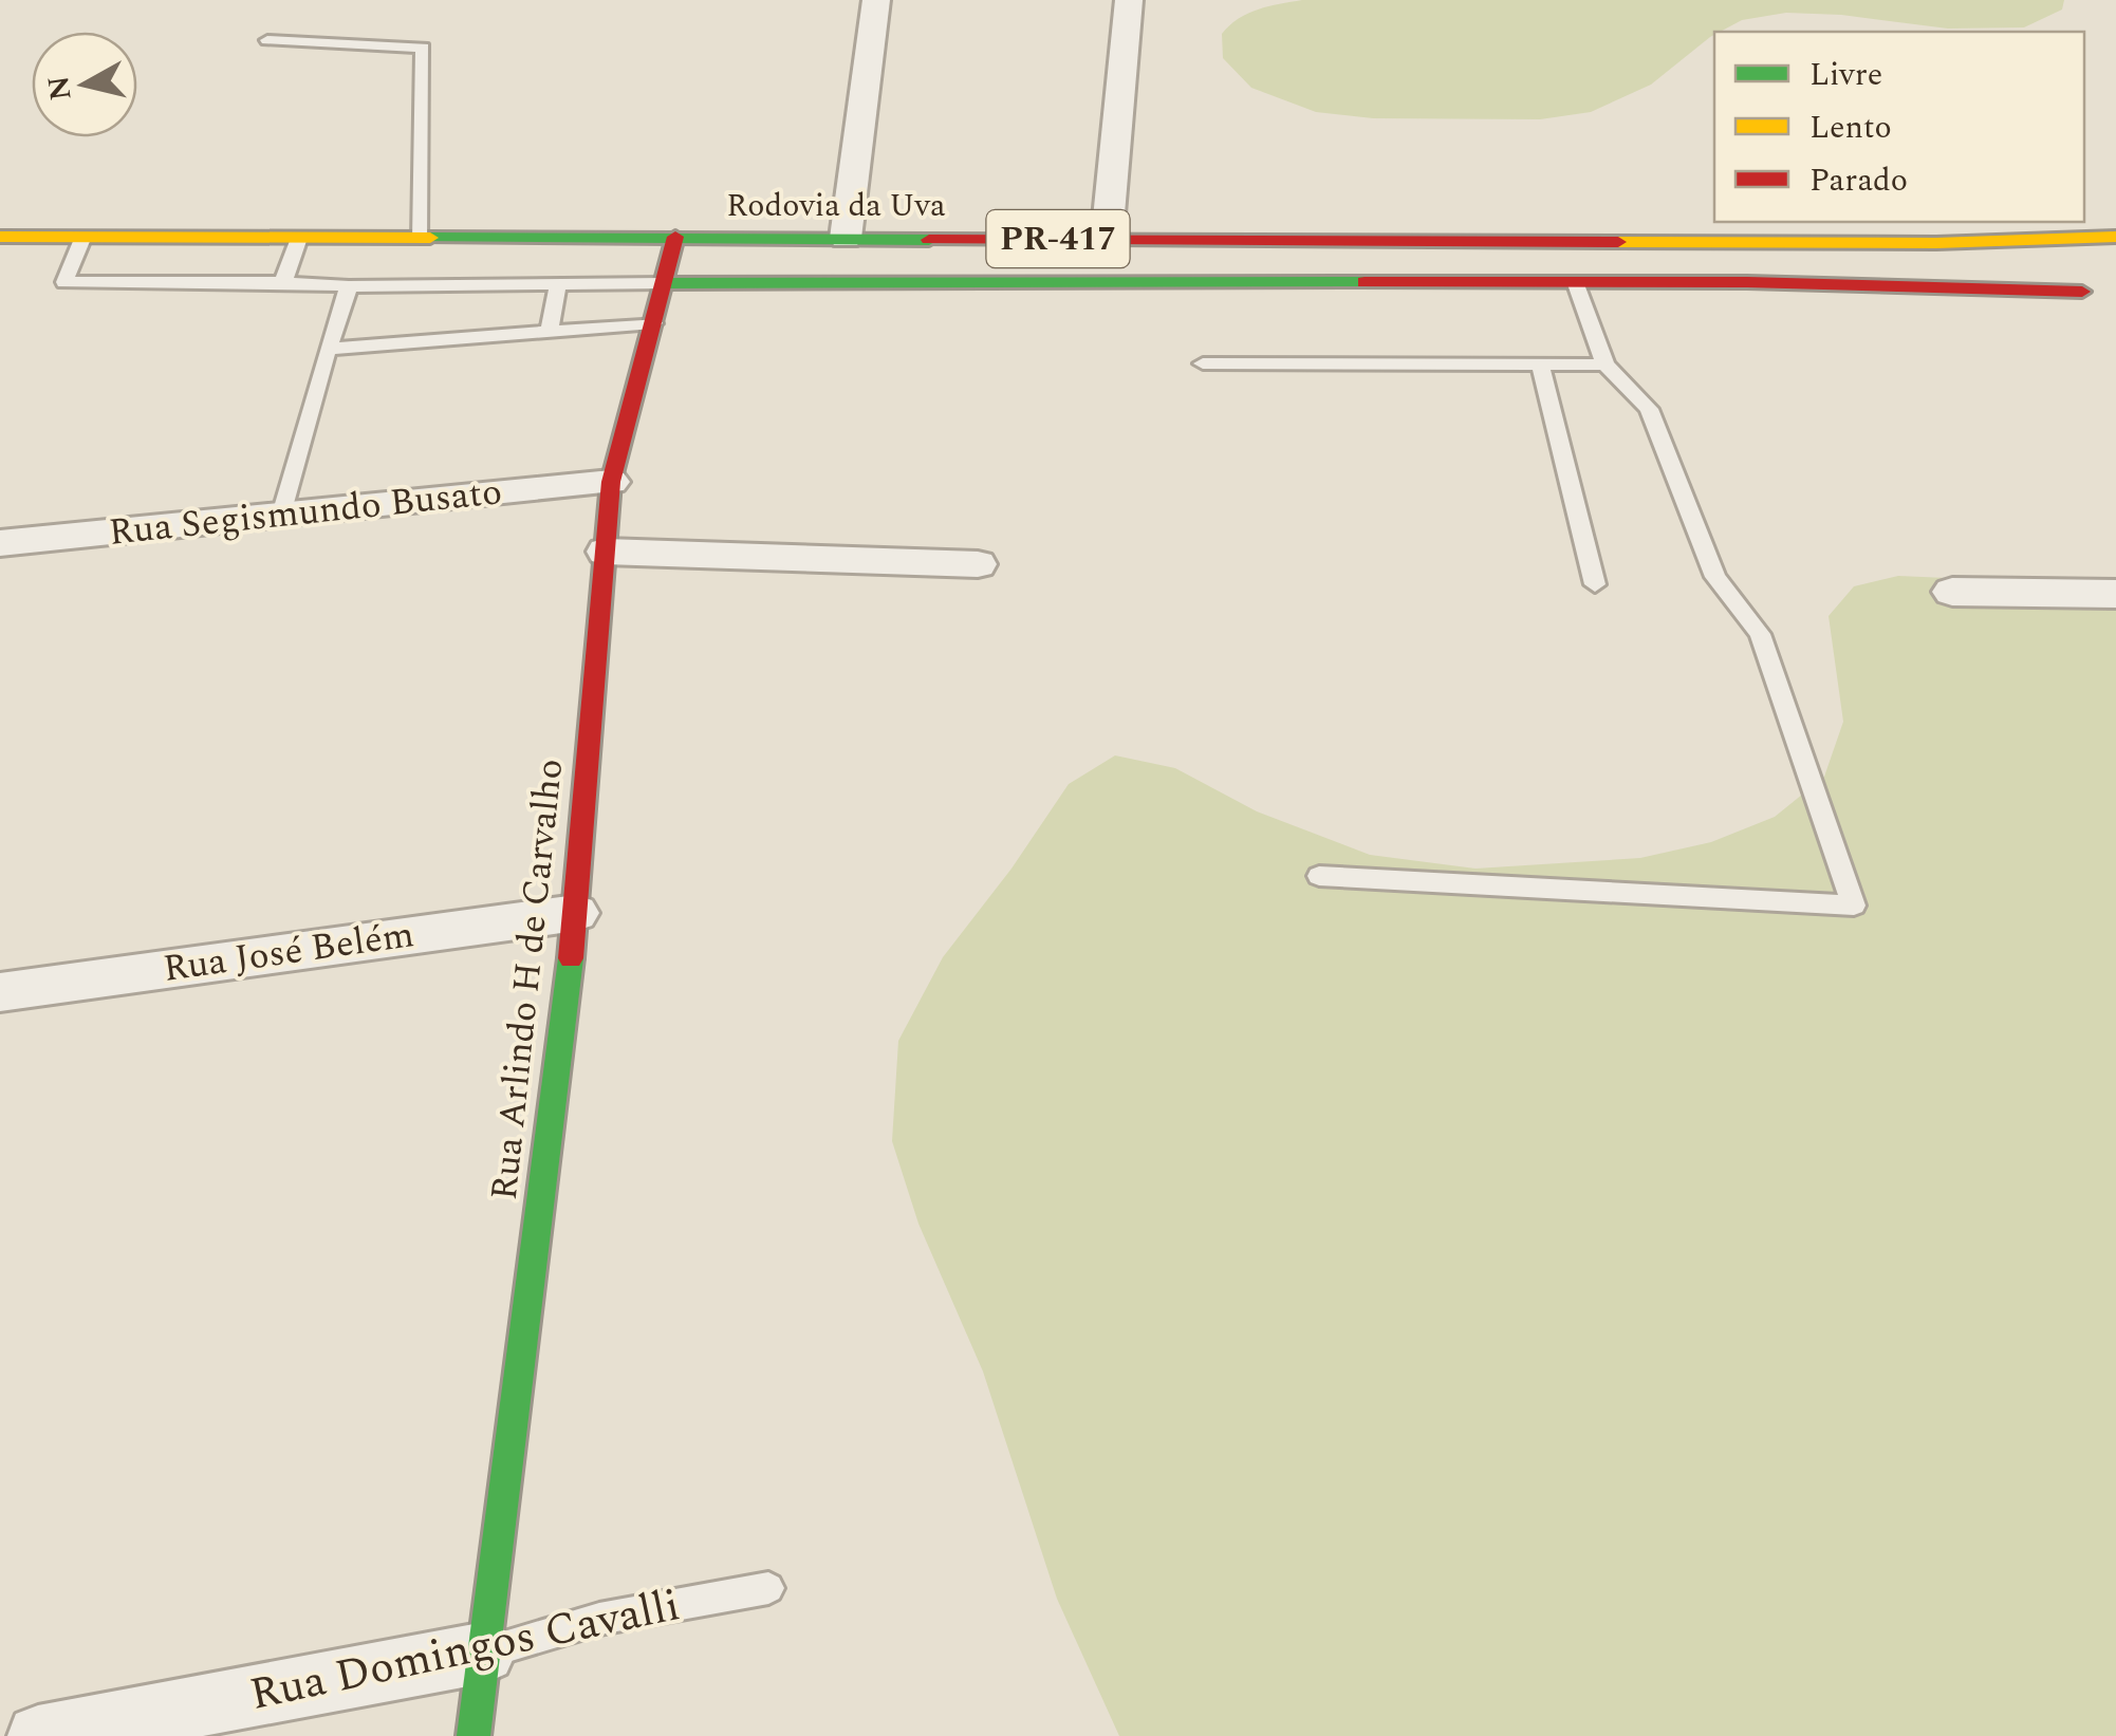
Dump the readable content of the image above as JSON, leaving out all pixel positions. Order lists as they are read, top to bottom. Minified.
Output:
{"streets":{"main road":["Rodovia da Uva","PR-417","Rua Arlindo H de Carvalho"],"street":["Rua Segismundo Busato","Rua José Belém","Rua Domingos Cavalli"]},"crossings":[["Rodovia da Uva","Rua Arlindo H de Carvalho"],["Rua Segismundo Busato","Rua Arlindo H de Carvalho"],["Rua José Belém","Rua Arlindo H de Carvalho"],["Rua Arlindo H de Carvalho","Rua Domingos Cavalli"]],"legend":["Livre","Lento","Parado"],"north":"left"}
